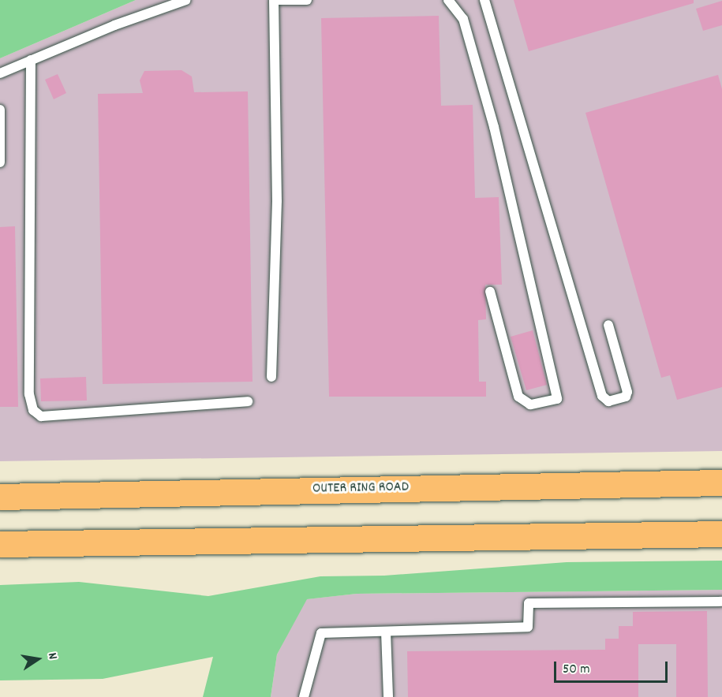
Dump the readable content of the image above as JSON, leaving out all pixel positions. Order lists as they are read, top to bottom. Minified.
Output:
{"streets":{"highway":["OUTER RING ROAD"]},"scale_bar":"50 m","north":"right"}
